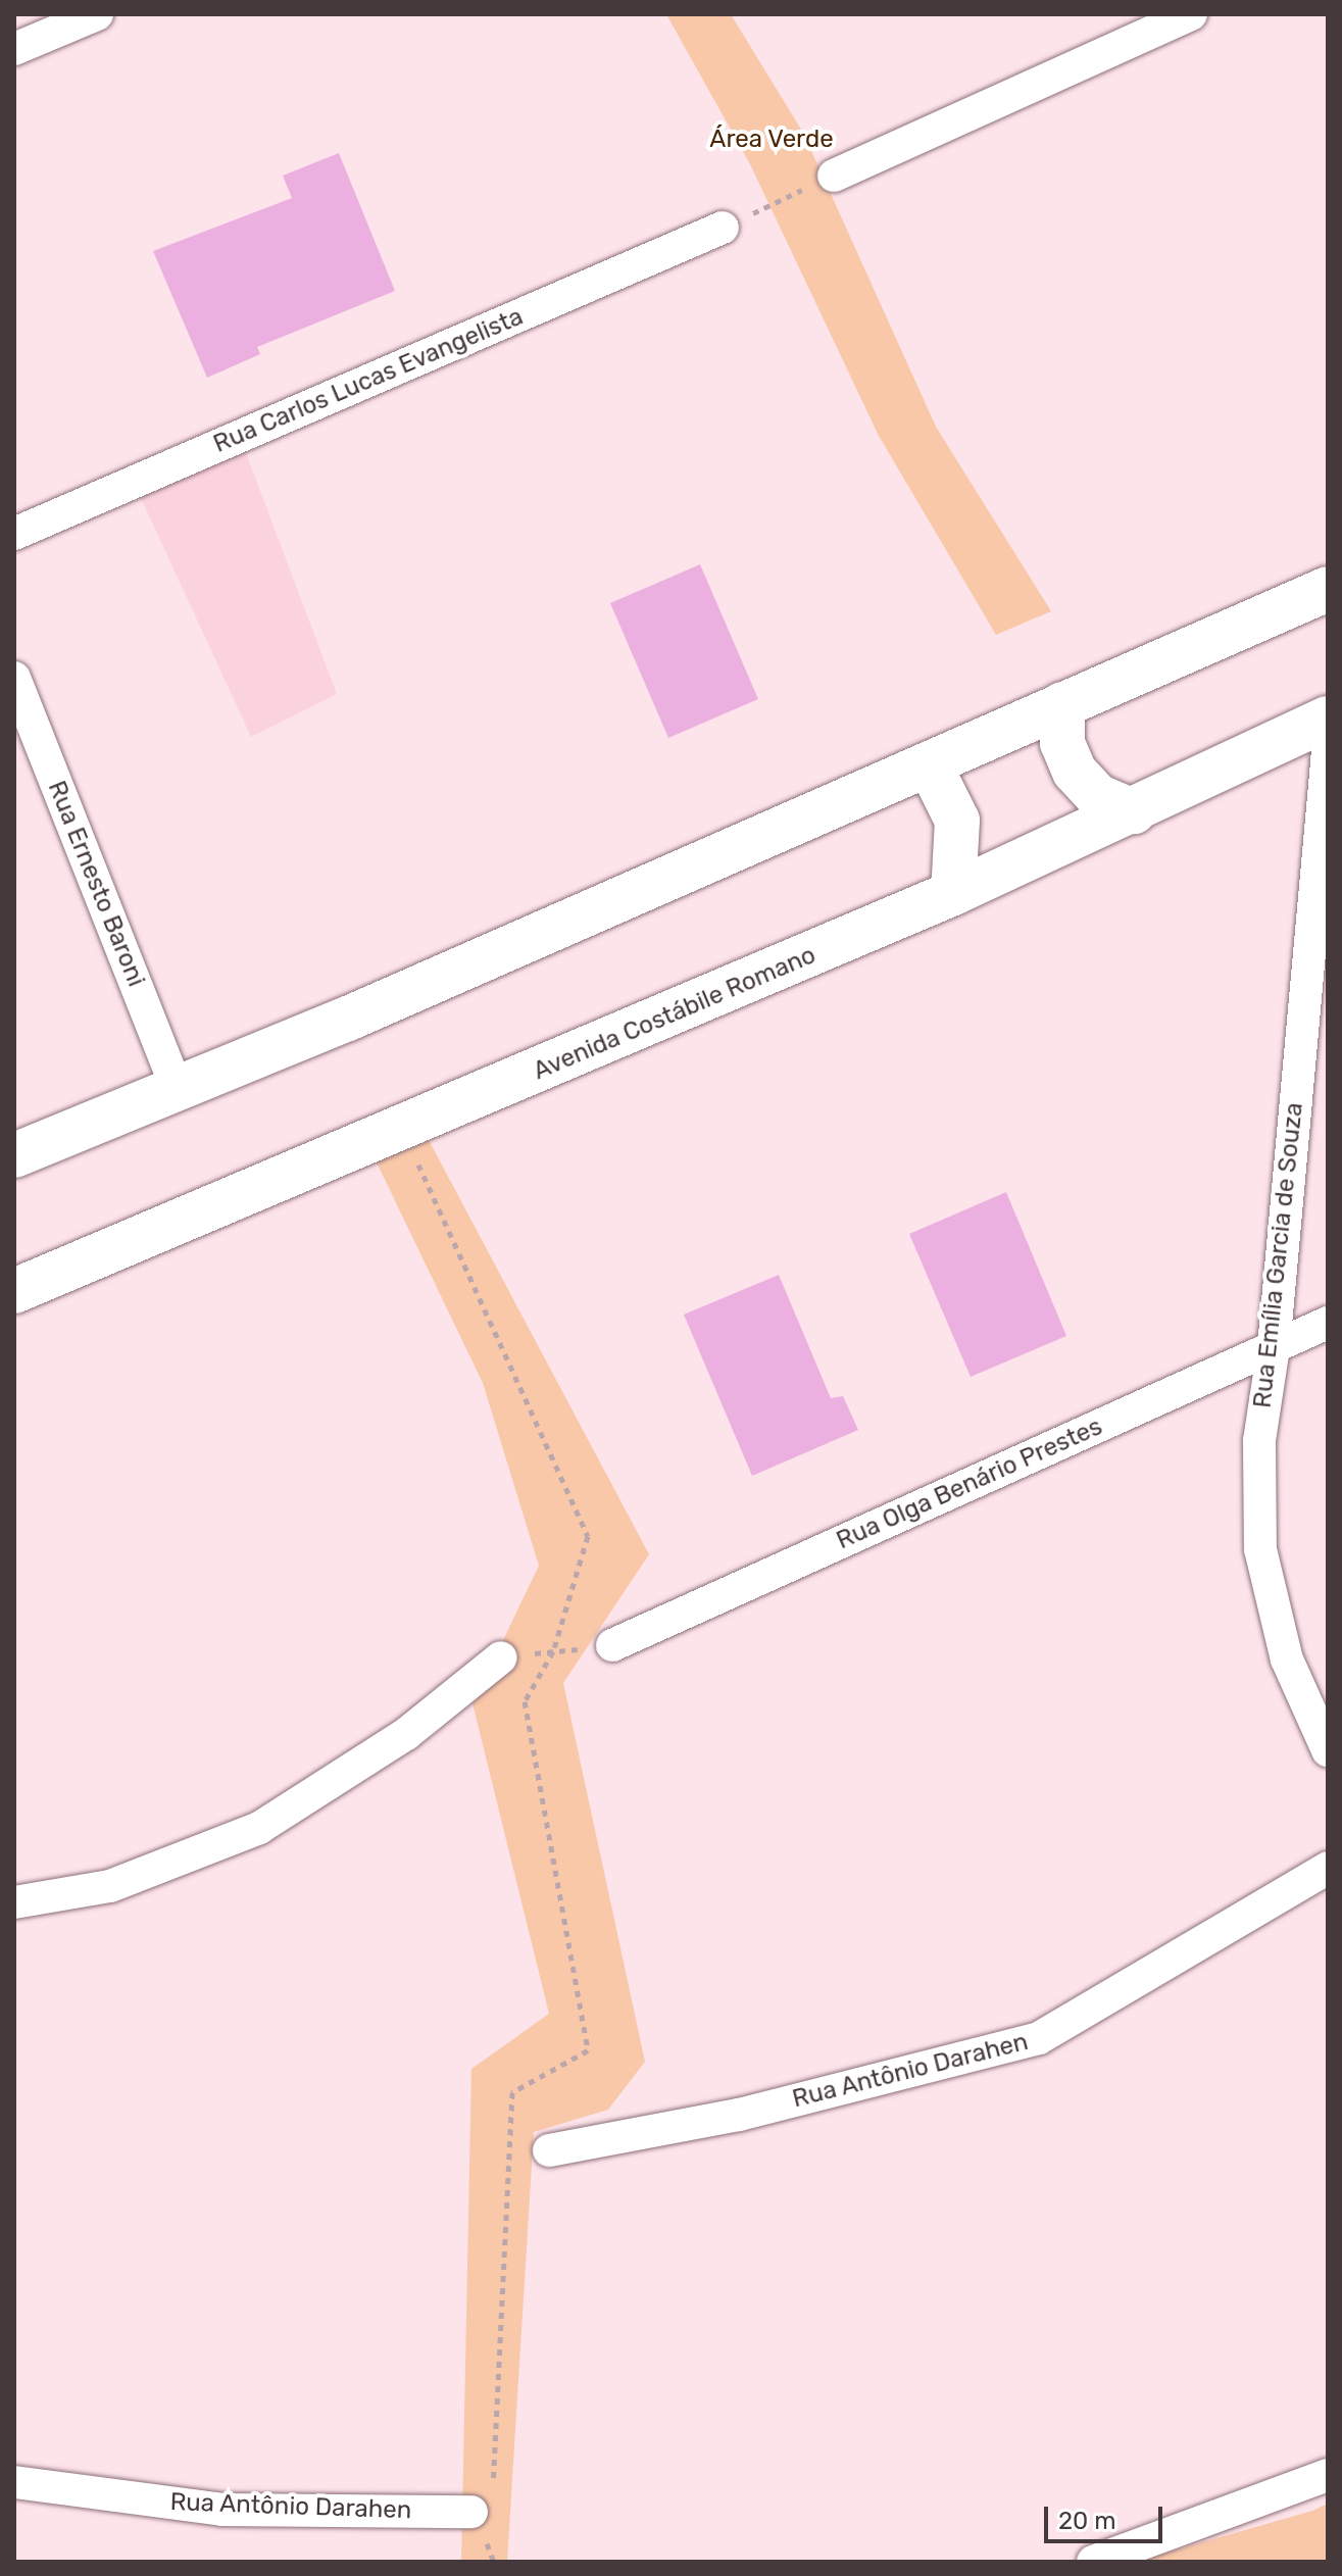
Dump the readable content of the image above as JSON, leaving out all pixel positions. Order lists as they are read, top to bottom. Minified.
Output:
{"streets":{"main road":["Avenida Costábile Romano"],"street":["Rua Carlos Lucas Evangelista","Rua Ernesto Baroni","Rua Emília Garcia de Souza","Rua Olga Benário Prestes","Rua Antônio Darahen"]},"crossings":[["Rua Emília Garcia de Souza","Rua Olga Benário Prestes"]],"parks":["Área Verde"],"scale_bar":"20 m"}
